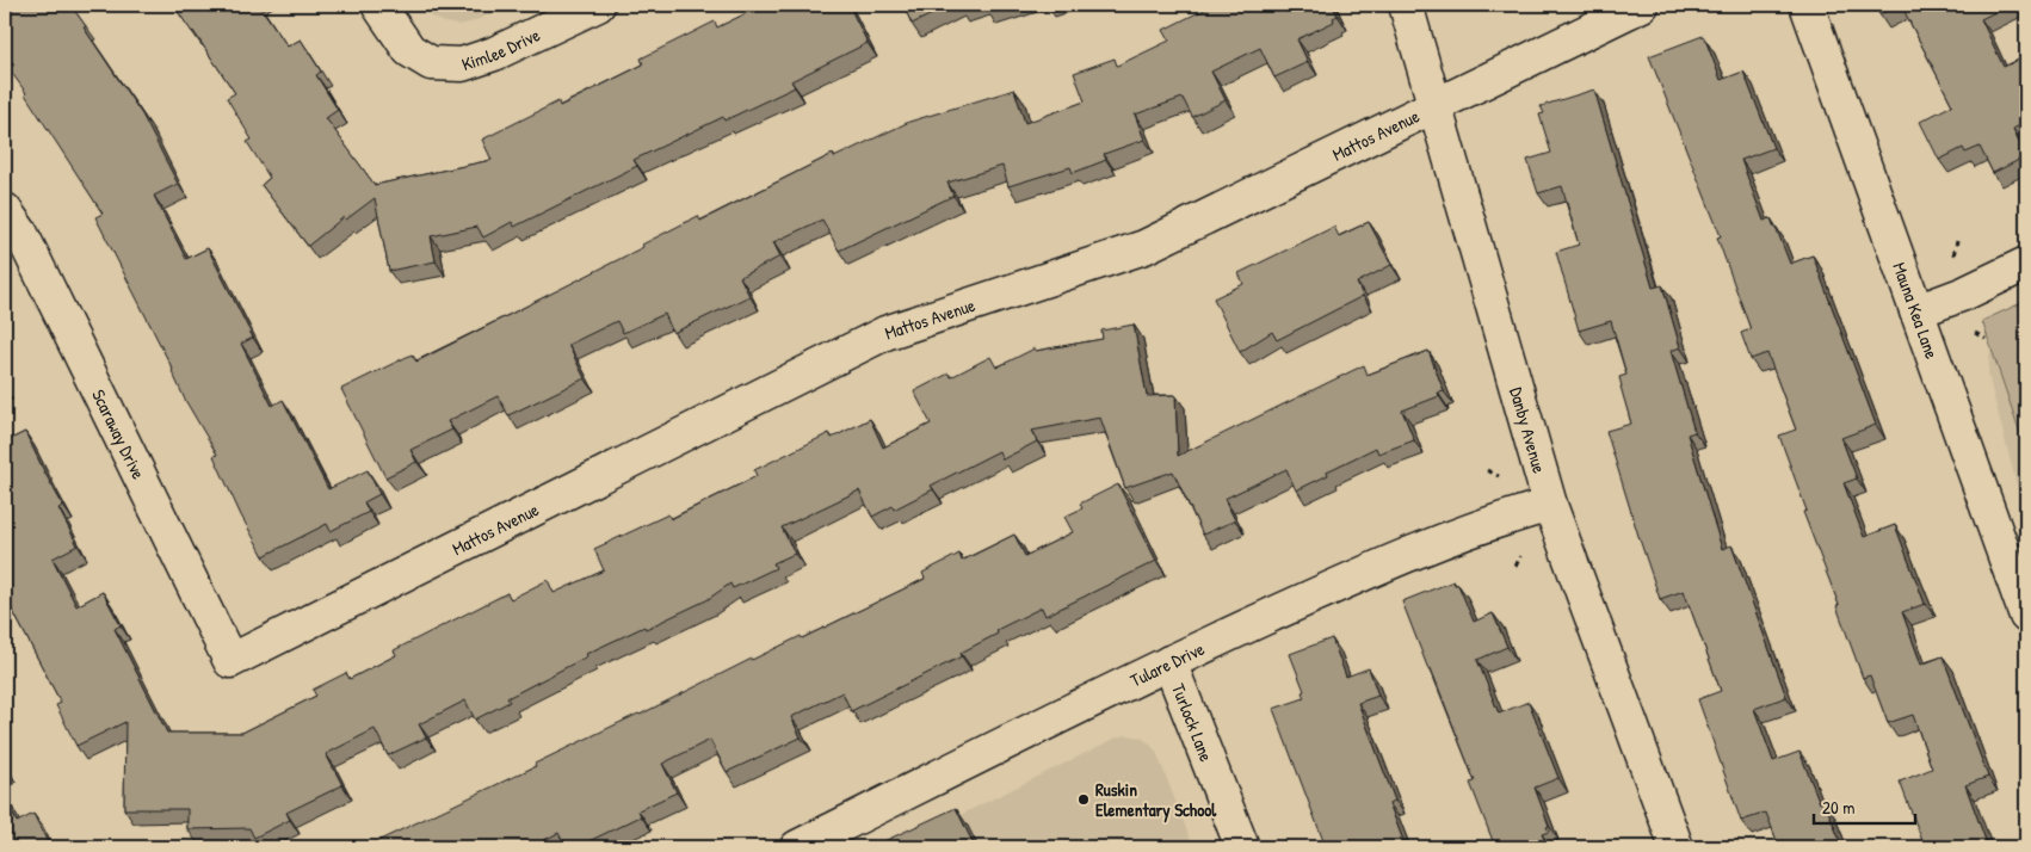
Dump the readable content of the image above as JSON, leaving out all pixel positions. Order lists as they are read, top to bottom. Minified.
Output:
{"streets":{"street":["Kimlee Drive","Mattos Avenue","Mauna Kea Lane","Danby Avenue","Scaraway Drive","Tulare Drive","Turlock Lane"]},"crossings":[["Mattos Avenue","Danby Avenue"],["Mattos Avenue","Scaraway Drive"],["Danby Avenue","Tulare Drive"],["Tulare Drive","Turlock Lane"]],"places":["Ruskin Elementary School"],"scale_bar":"20 m"}
